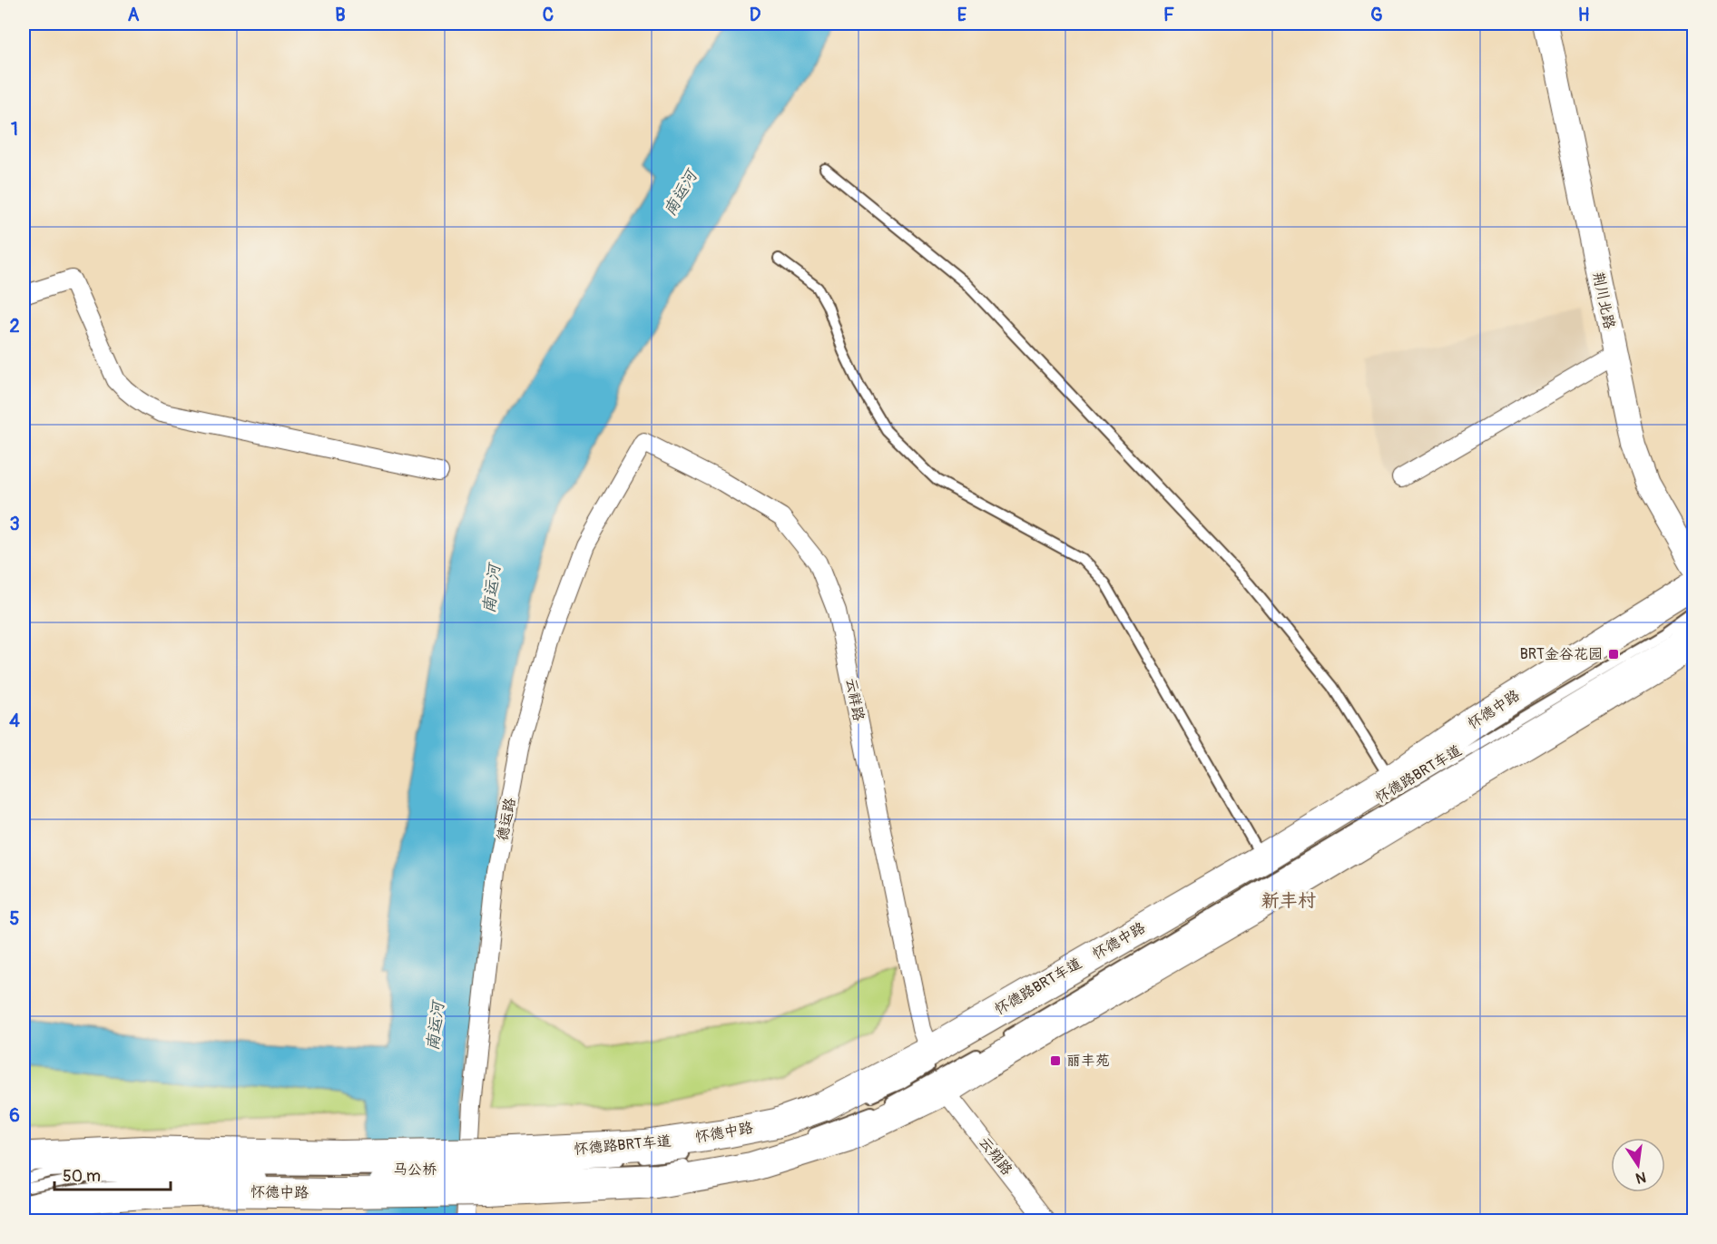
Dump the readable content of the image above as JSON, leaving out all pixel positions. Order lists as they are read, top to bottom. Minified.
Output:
{"streets":{"main road":["怀德中路","马公桥"],"street":["荆川北路","云祥路","德运路","云翔路"],"lane":["怀德路BRT车道"]},"crossings":[["云祥路","怀德中路"],["云祥路","德运路"],["怀德中路","怀德路BRT车道"],["怀德中路","马公桥"],["怀德路BRT车道","马公桥"]],"districts":["新丰村"],"water":["南运河"],"places":{"transit":["BRT金谷花园","丽丰苑"]},"scale_bar":"50 m","north":"bottom","grid":{"columns":["A","B","C","D","E","F","G","H"],"rows":["1","2","3","4","5","6"]}}
